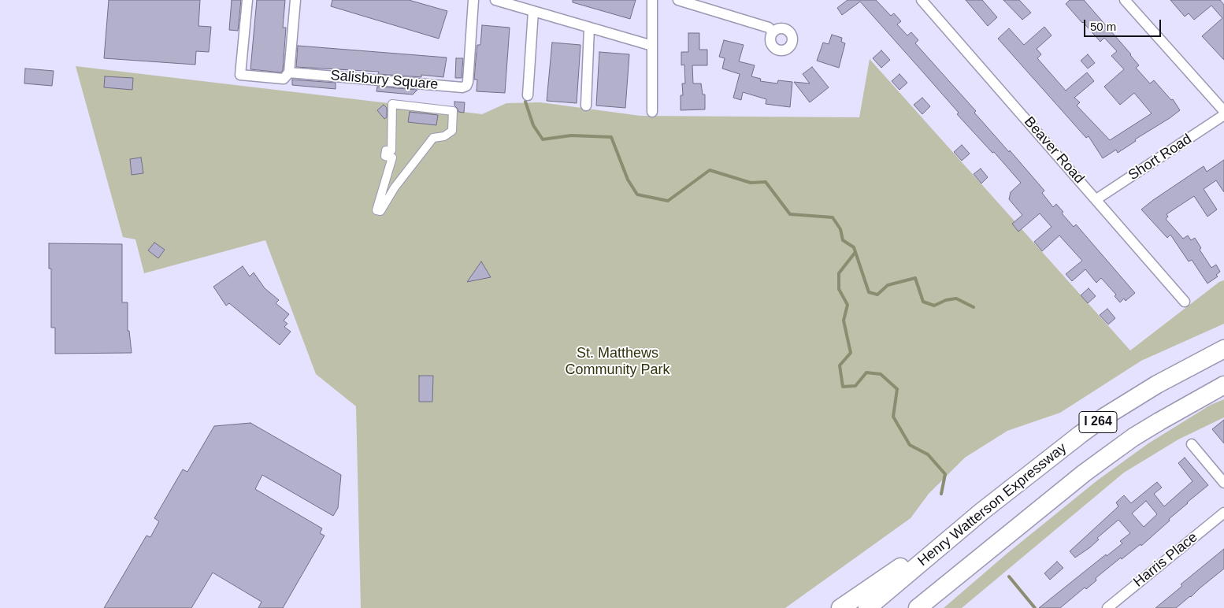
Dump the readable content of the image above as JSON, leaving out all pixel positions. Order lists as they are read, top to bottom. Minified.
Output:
{"streets":{"highway":["I 264","Henry Watterson Expressway"],"street":["Salisbury Square","Beaver Road","Short Road","Harris Place"]},"crossings":[["Beaver Road","Short Road"]],"parks":["St. Matthews Community Park"],"scale_bar":"50 m"}
